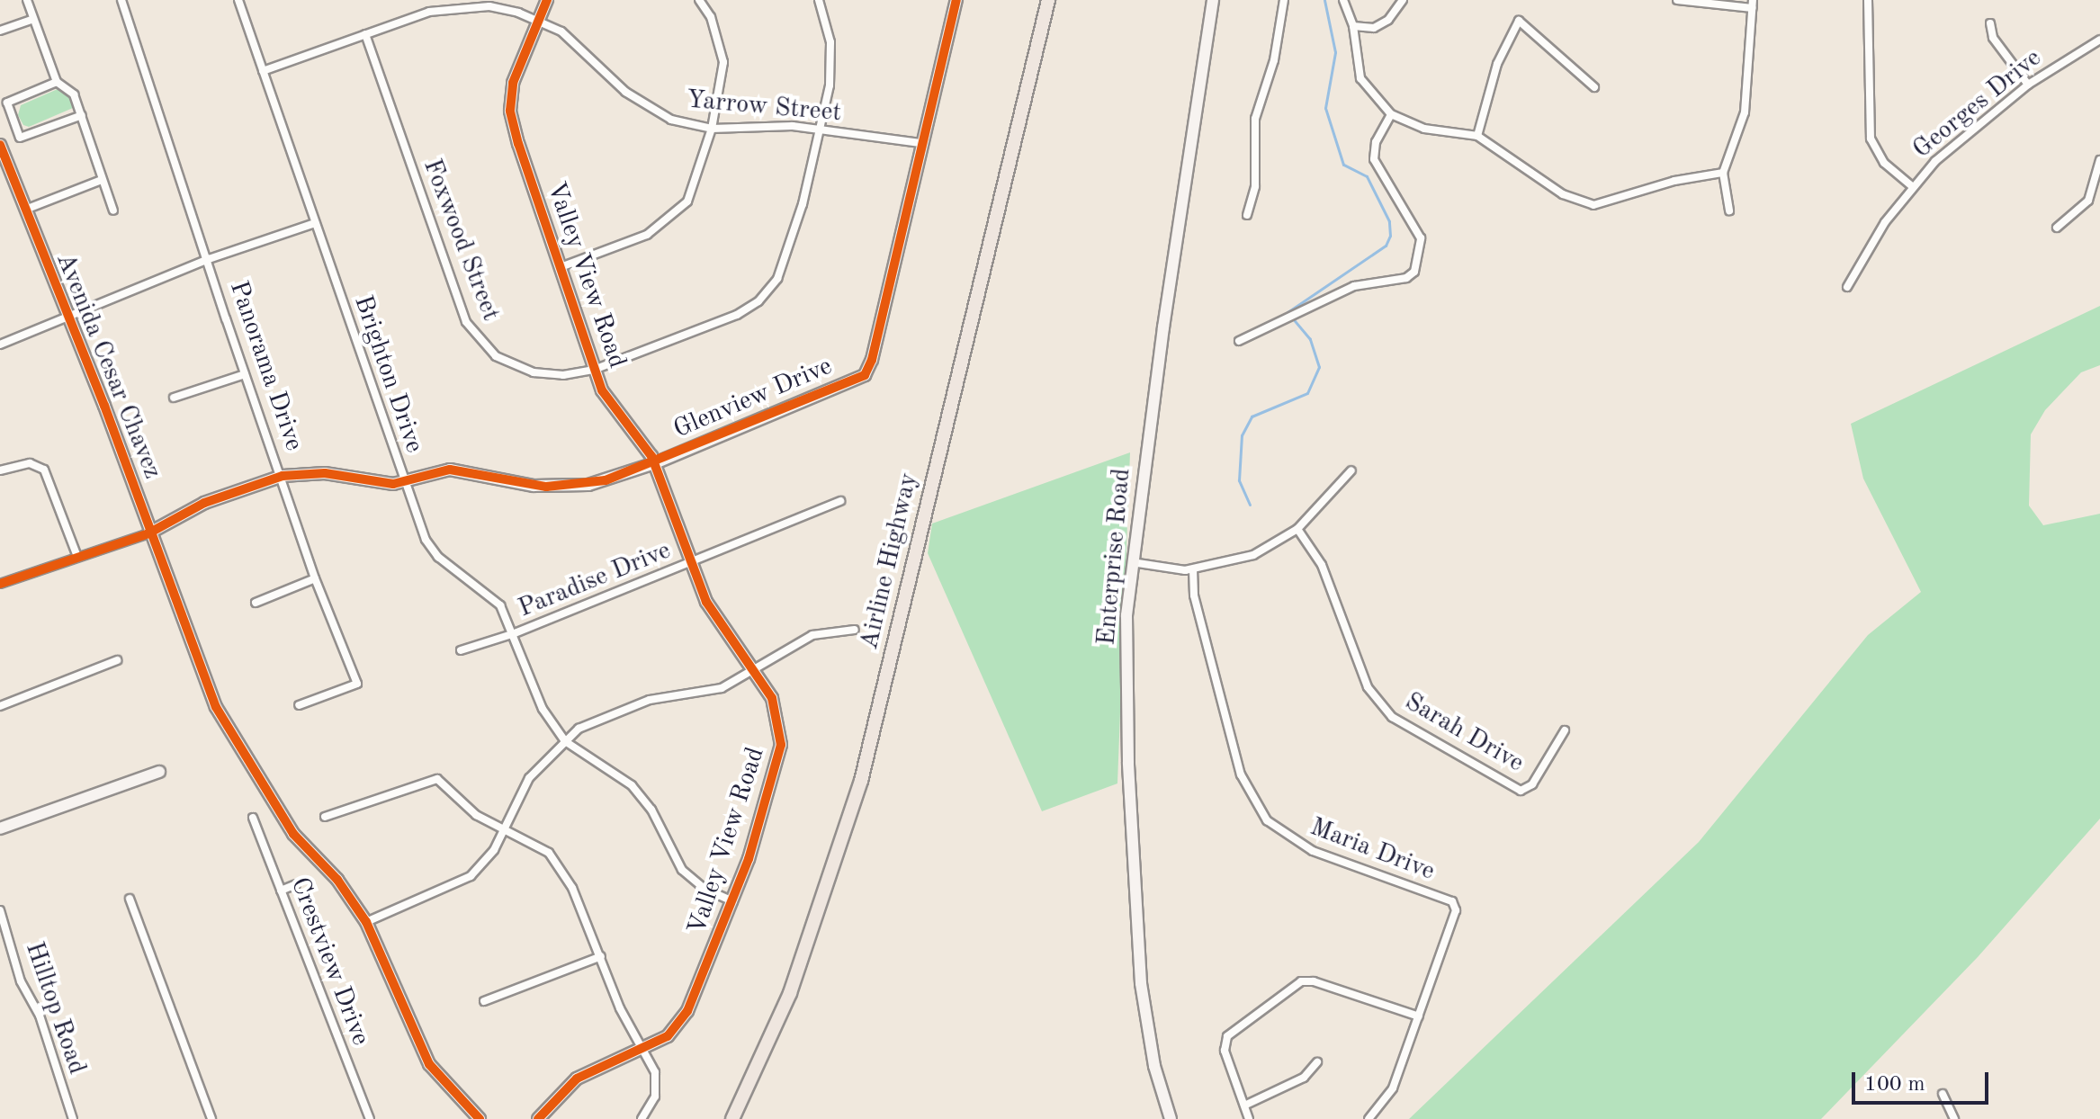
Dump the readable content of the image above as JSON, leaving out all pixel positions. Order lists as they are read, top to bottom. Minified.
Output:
{"streets":{"main road":["Airline Highway"],"street":["Georges Drive","Yarrow Street","Foxwood Street","Valley View Road","Avenida Cesar Chavez","Panorama Drive","Brighton Drive","Glenview Drive","Enterprise Road","Paradise Drive","Sarah Drive","Maria Drive","Crestview Drive","Hilltop Road"]},"crossings":[["Yarrow Street","Foxwood Street"],["Yarrow Street","Valley View Road"],["Yarrow Street","Brighton Drive"],["Yarrow Street","Glenview Drive"],["Foxwood Street","Valley View Road"],["Valley View Road","Brighton Drive"],["Valley View Road","Glenview Drive"],["Valley View Road","Paradise Drive"],["Avenida Cesar Chavez","Glenview Drive"],["Panorama Drive","Glenview Drive"],["Brighton Drive","Glenview Drive"],["Brighton Drive","Paradise Drive"]],"scale_bar":"100 m"}
